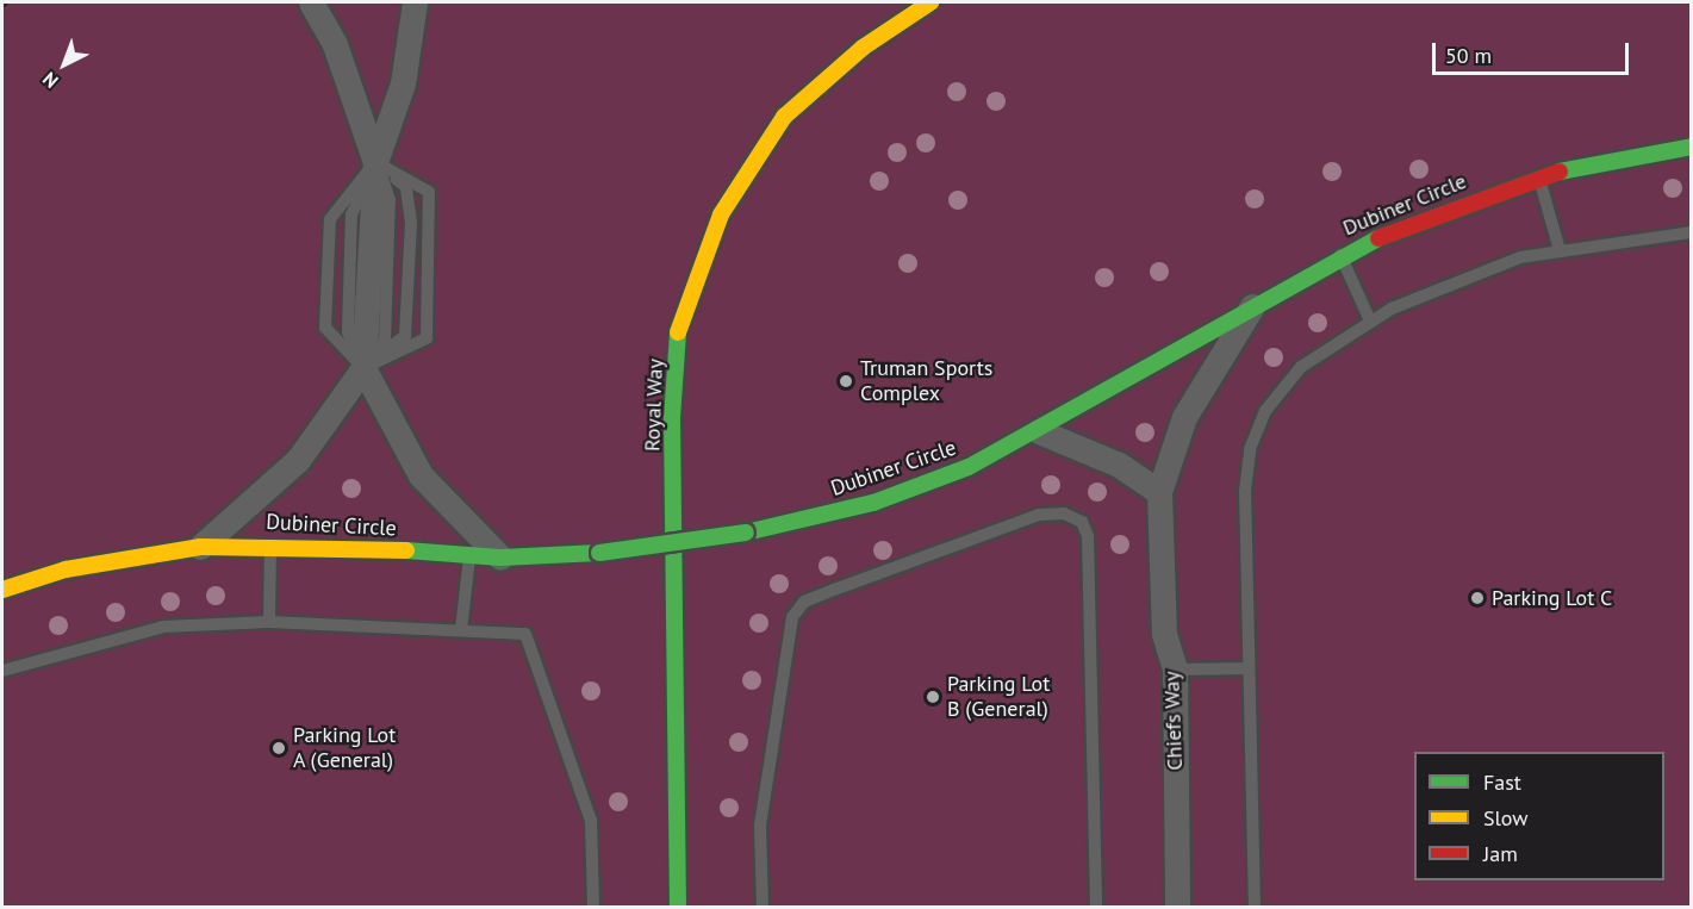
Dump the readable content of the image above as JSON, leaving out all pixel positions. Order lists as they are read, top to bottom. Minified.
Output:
{"streets":{"street":["Dubiner Circle","Royal Way","Chiefs Way"]},"crossings":[["Dubiner Circle","Chiefs Way"]],"places":["Truman Sports Complex","Parking Lot C","Parking Lot B (General)","Parking Lot A (General)"],"legend":["Fast","Slow","Jam"],"scale_bar":"50 m","north":"bottom left"}
